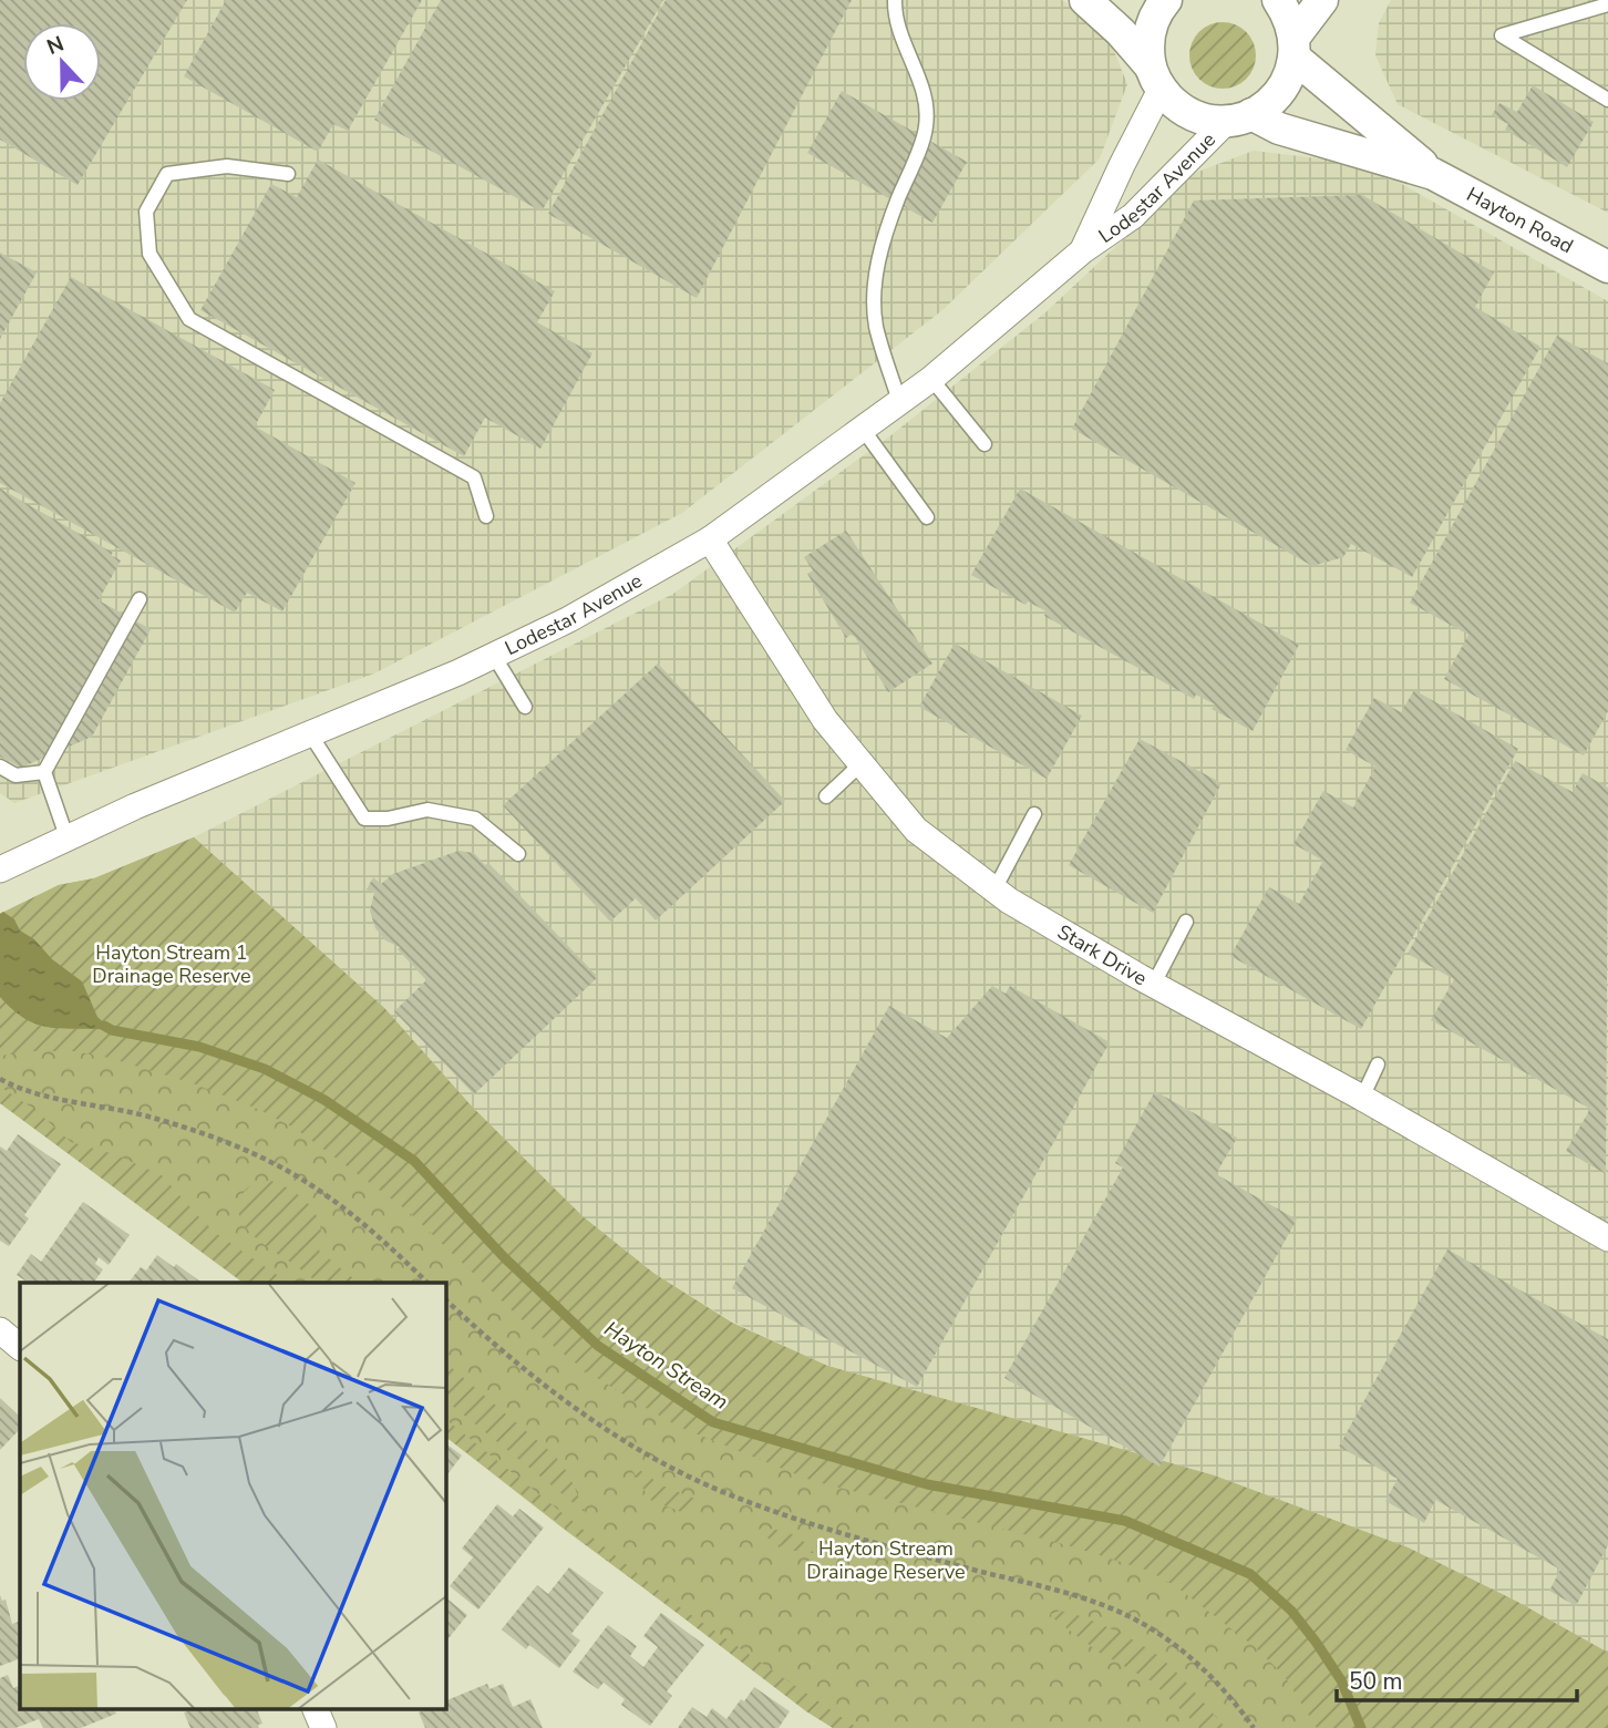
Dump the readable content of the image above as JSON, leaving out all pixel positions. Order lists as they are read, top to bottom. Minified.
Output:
{"streets":{"street":["Lodestar Avenue","Hayton Road","Stark Drive"]},"crossings":[["Lodestar Avenue","Hayton Road"],["Lodestar Avenue","Stark Drive"]],"water":["Hayton Stream"],"parks":["Hayton Stream 1 Drainage Reserve","Hayton Stream Drainage Reserve"],"scale_bar":"50 m","north":"top"}
